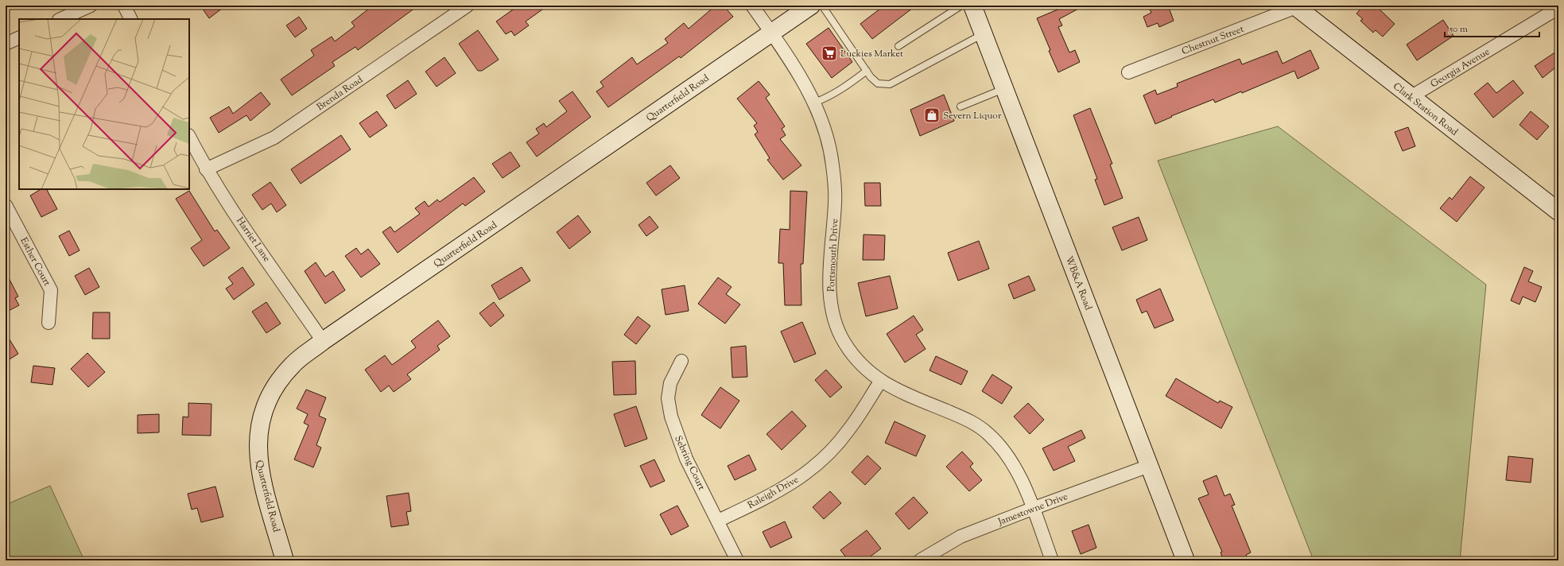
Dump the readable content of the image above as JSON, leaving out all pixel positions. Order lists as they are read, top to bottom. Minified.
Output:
{"streets":{"street":["Chestnut Street","Georgia Avenue","Brenda Road","Quarterfield Road","Clark Station Road","Harriet Lane","Portsmouth Drive","Esther Court","WB&A Road","Sebring Court","Raleigh Drive","Jamestowne Drive"]},"crossings":[["Chestnut Street","Clark Station Road"],["Georgia Avenue","Clark Station Road"],["Brenda Road","Harriet Lane"],["Quarterfield Road","Harriet Lane"],["Quarterfield Road","Portsmouth Drive"],["Portsmouth Drive","Raleigh Drive"],["Portsmouth Drive","Jamestowne Drive"],["WB&A Road","Jamestowne Drive"],["Sebring Court","Raleigh Drive"]],"places":{"supermarket":["Luckies Market"],"shop":["Severn Liquor"]},"scale_bar":"50 m"}
